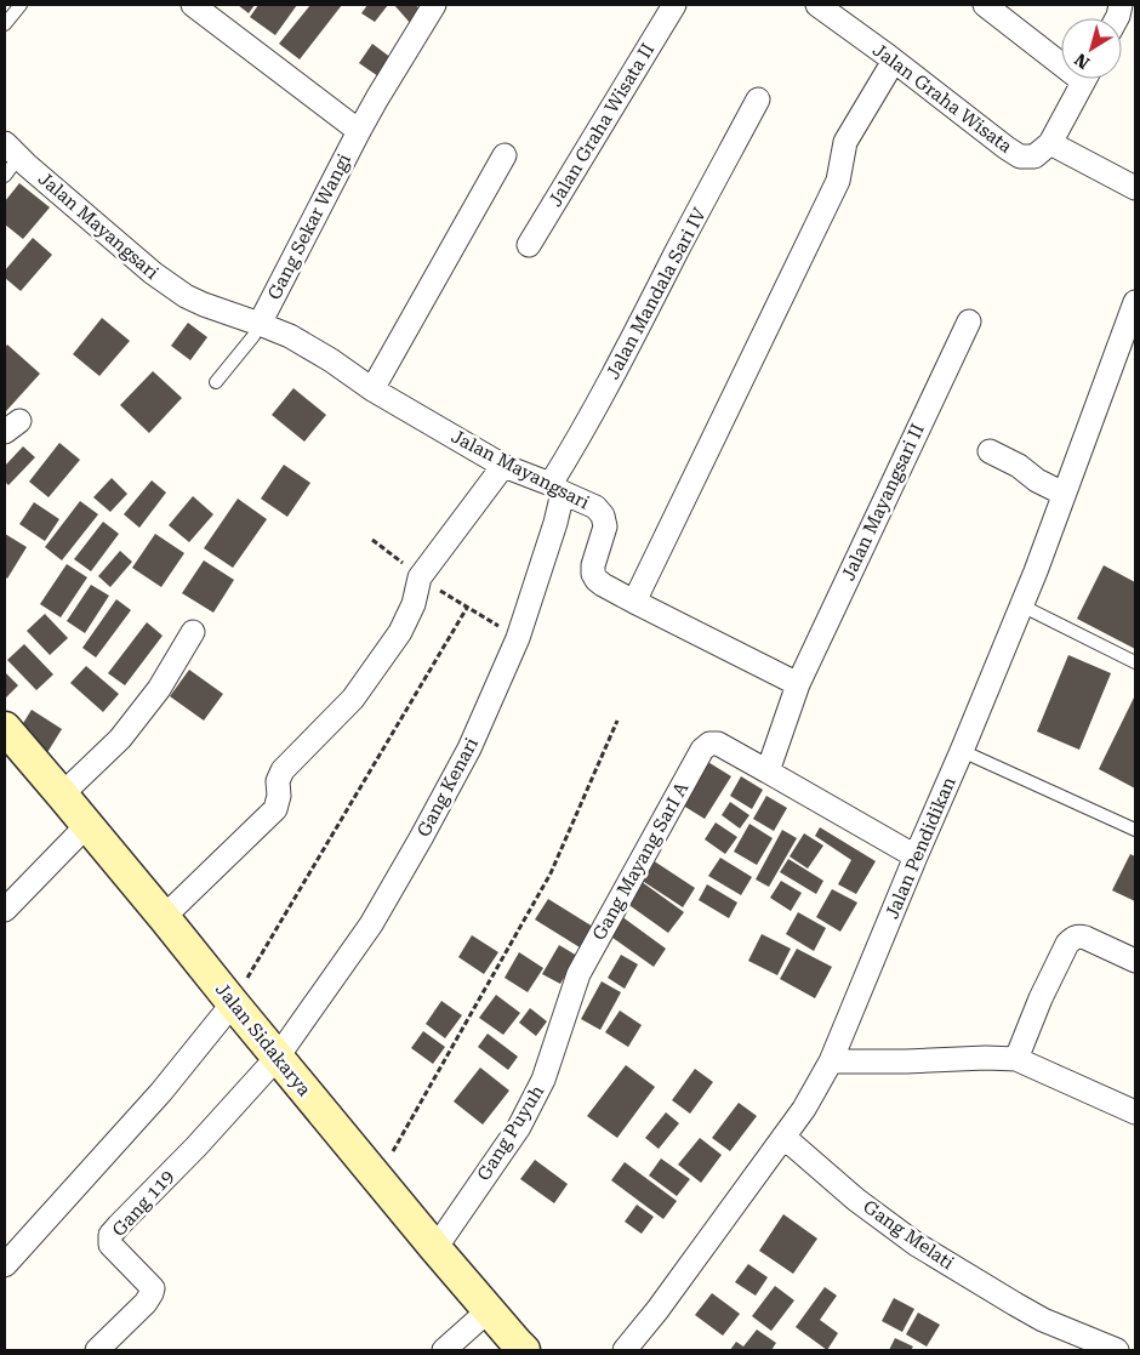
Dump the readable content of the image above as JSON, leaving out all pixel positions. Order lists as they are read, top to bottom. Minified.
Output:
{"streets":{"street":["Jalan Graha Wisata","Jalan Graha Wisata II","Jalan Mayangsari","Gang Sekar Wangi","Jalan Mandala Sari IV","Jalan Mayangsari II","Gang Kenari","Jalan Pendidikan","Gang Mayang SarI A","Jalan Sidakarya","Gang Puyuh","Gang 119","Gang Melati"]},"crossings":[["Jalan Mayangsari","Gang Sekar Wangi"],["Jalan Mayangsari","Jalan Mandala Sari IV"],["Jalan Mayangsari","Jalan Mayangsari II"],["Jalan Mayangsari","Gang Kenari"],["Jalan Mandala Sari IV","Gang Kenari"],["Gang Kenari","Jalan Sidakarya"],["Gang Kenari","Gang 119"],["Jalan Pendidikan","Gang Melati"],["Gang Mayang SarI A","Gang Puyuh"],["Jalan Sidakarya","Gang Puyuh"],["Jalan Sidakarya","Gang 119"]],"north":"bottom left"}
